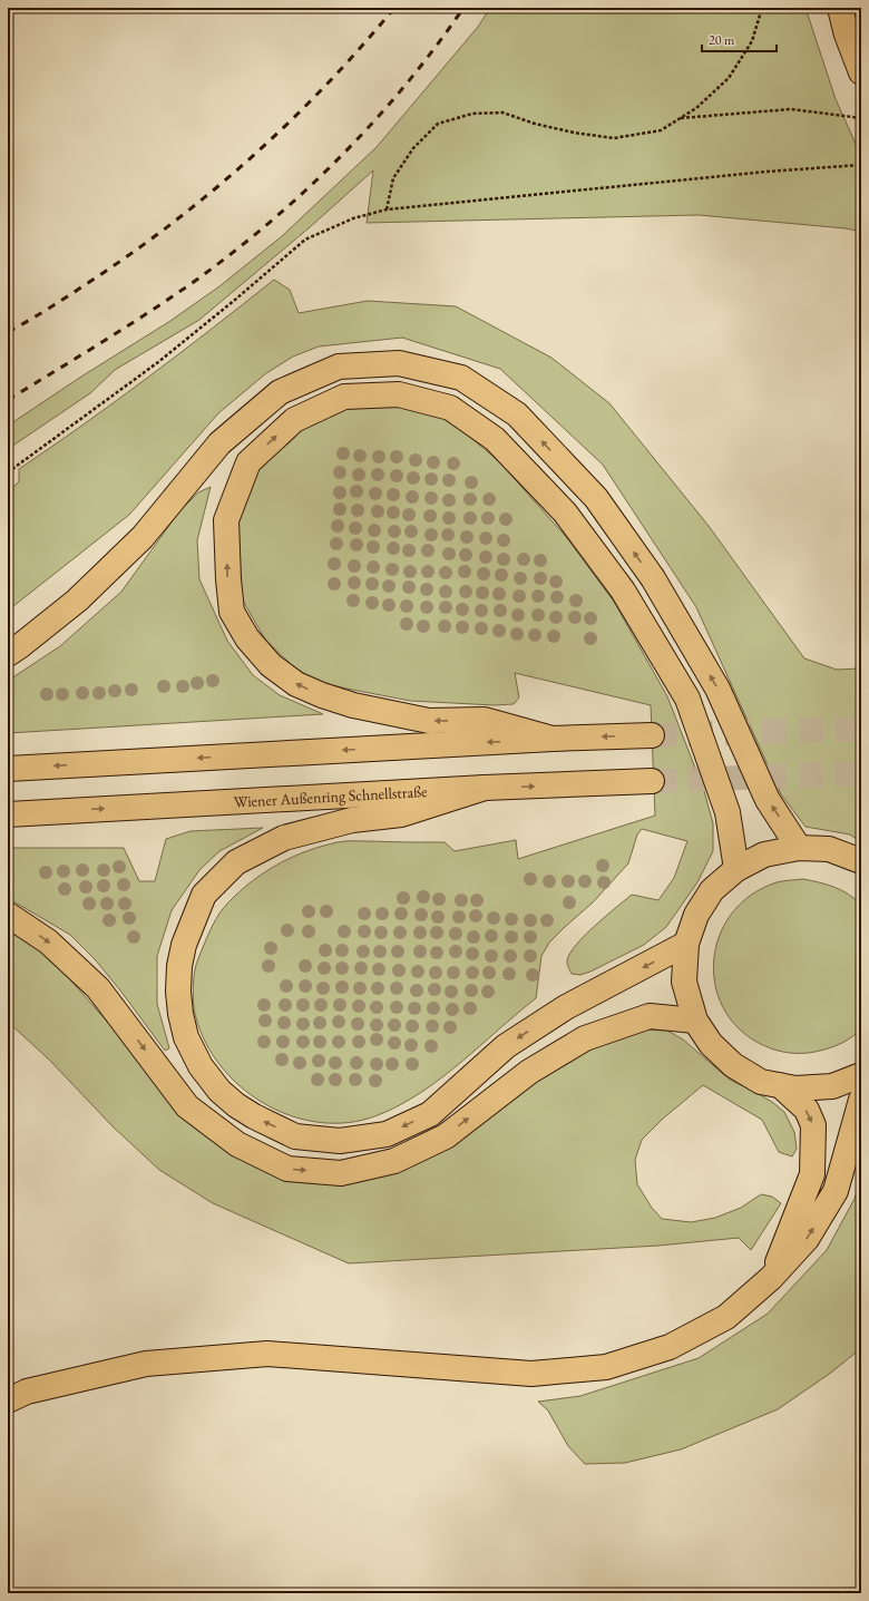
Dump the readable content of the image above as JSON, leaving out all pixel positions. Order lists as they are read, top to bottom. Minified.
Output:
{"streets":{"main road":["Wiener Außenring Schnellstraße"]},"scale_bar":"20 m"}
